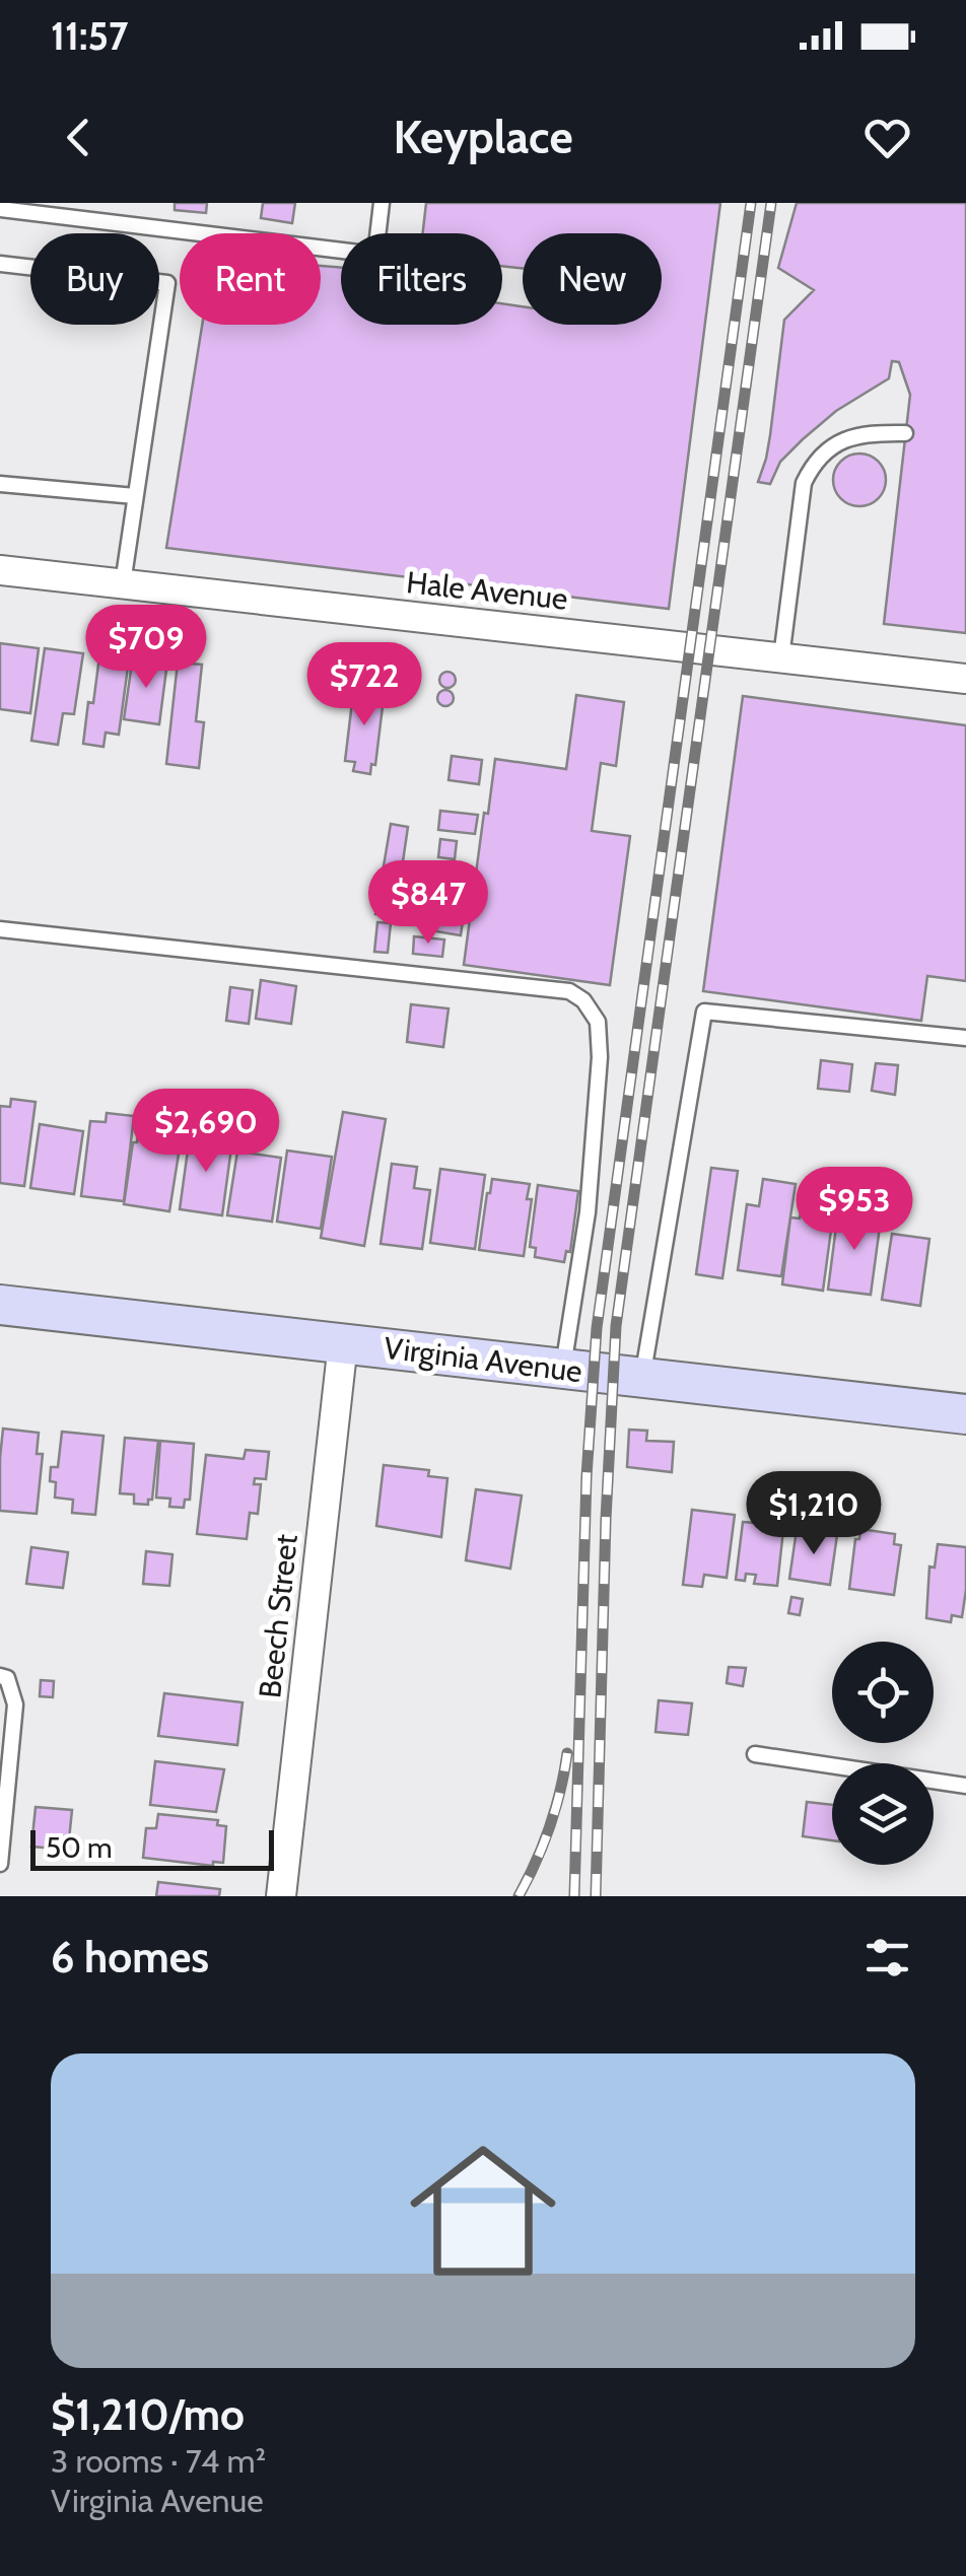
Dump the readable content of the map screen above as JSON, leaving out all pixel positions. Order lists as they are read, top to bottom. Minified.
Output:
{"streets":{"main road":["Virginia Avenue"],"street":["Hale Avenue","Beech Street"]},"crossings":[["Virginia Avenue","Beech Street"]],"scale_bar":"50 m","page":{"status":"11:57","header":"Keyplace","chip":["Buy","Rent","Filters","New"],"price":["$709","$722","$847","$2,690","$953","$1,210"],"scale":"50 m","heading":"6 homes","list":[{"name":"$1,210/mo","note":"3 rooms · 74 m² · Virginia Avenue"}]}}
